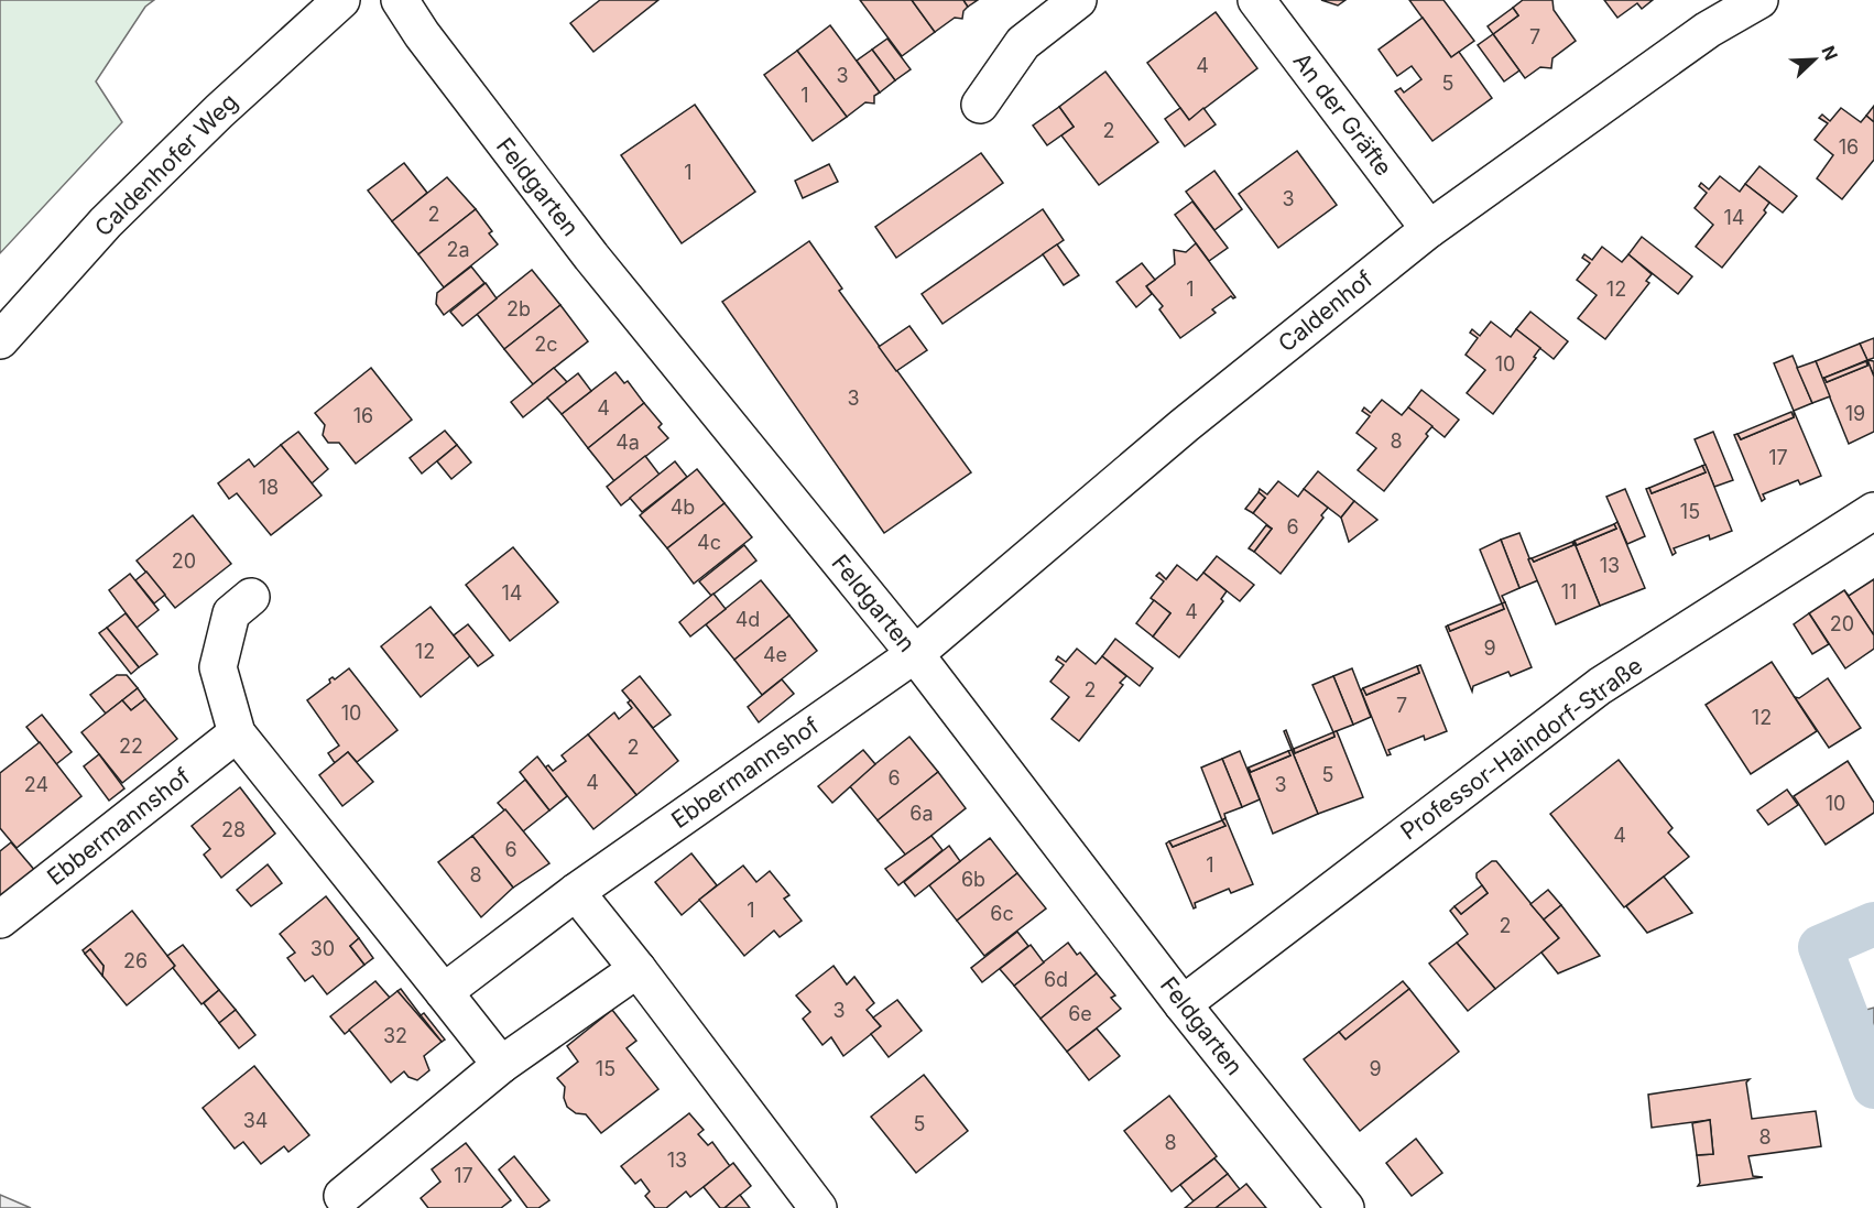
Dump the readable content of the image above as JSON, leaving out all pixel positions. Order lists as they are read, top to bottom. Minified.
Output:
{"streets":{"street":["An der Gräfte","Caldenhofer Weg","Feldgarten","Caldenhof","Professor-Haindorf-Straße","Ebbermannshof"]},"crossings":[["An der Gräfte","Caldenhof"],["Feldgarten","Caldenhof"],["Feldgarten","Professor-Haindorf-Straße"],["Feldgarten","Ebbermannshof"],["Caldenhof","Ebbermannshof"]],"house_numbers":["7","4","3","5","1","2","16","1","3","2","14","2a","1","12","2b","2c","10","3","4","19","16","8","4a","17","18","4b","15","6","4c","20","13","11","14","4","4d","20","9","12","4e","2","7","10","12","22","2","5","6","4","24","3","10","6a","28","4","6","1","8","6b","1","6c","2","30","26","6d","3","6e","32","15","9","34","5","8","8","13","17"],"north":"top right"}
